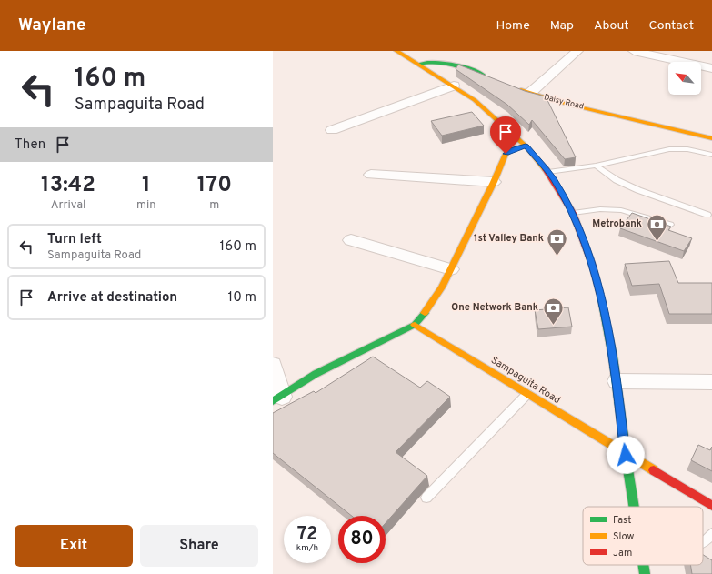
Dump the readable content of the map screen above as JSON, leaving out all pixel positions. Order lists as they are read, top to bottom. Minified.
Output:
{"streets":{"main road":["Daisy Road","Sampaguita Road"]},"places":{"bank":["Metrobank","1st Valley Bank","One Network Bank"]},"legend":["Fast","Slow","Jam"],"north":"top left","page":{"header":"Waylane","nav":["Home","Map","About","Contact"],"turn":["160 m","Sampaguita Road"],"then":"Then","eta":["13:42","Arrival","1","min","170","m"],"list":[{"name":"Turn left","note":"Sampaguita Road","value":"160 m"},{"name":"Arrive at destination","value":"10 m"}],"speed":"72 km/h","limit":"80","buttons":["Exit","Share"]}}
